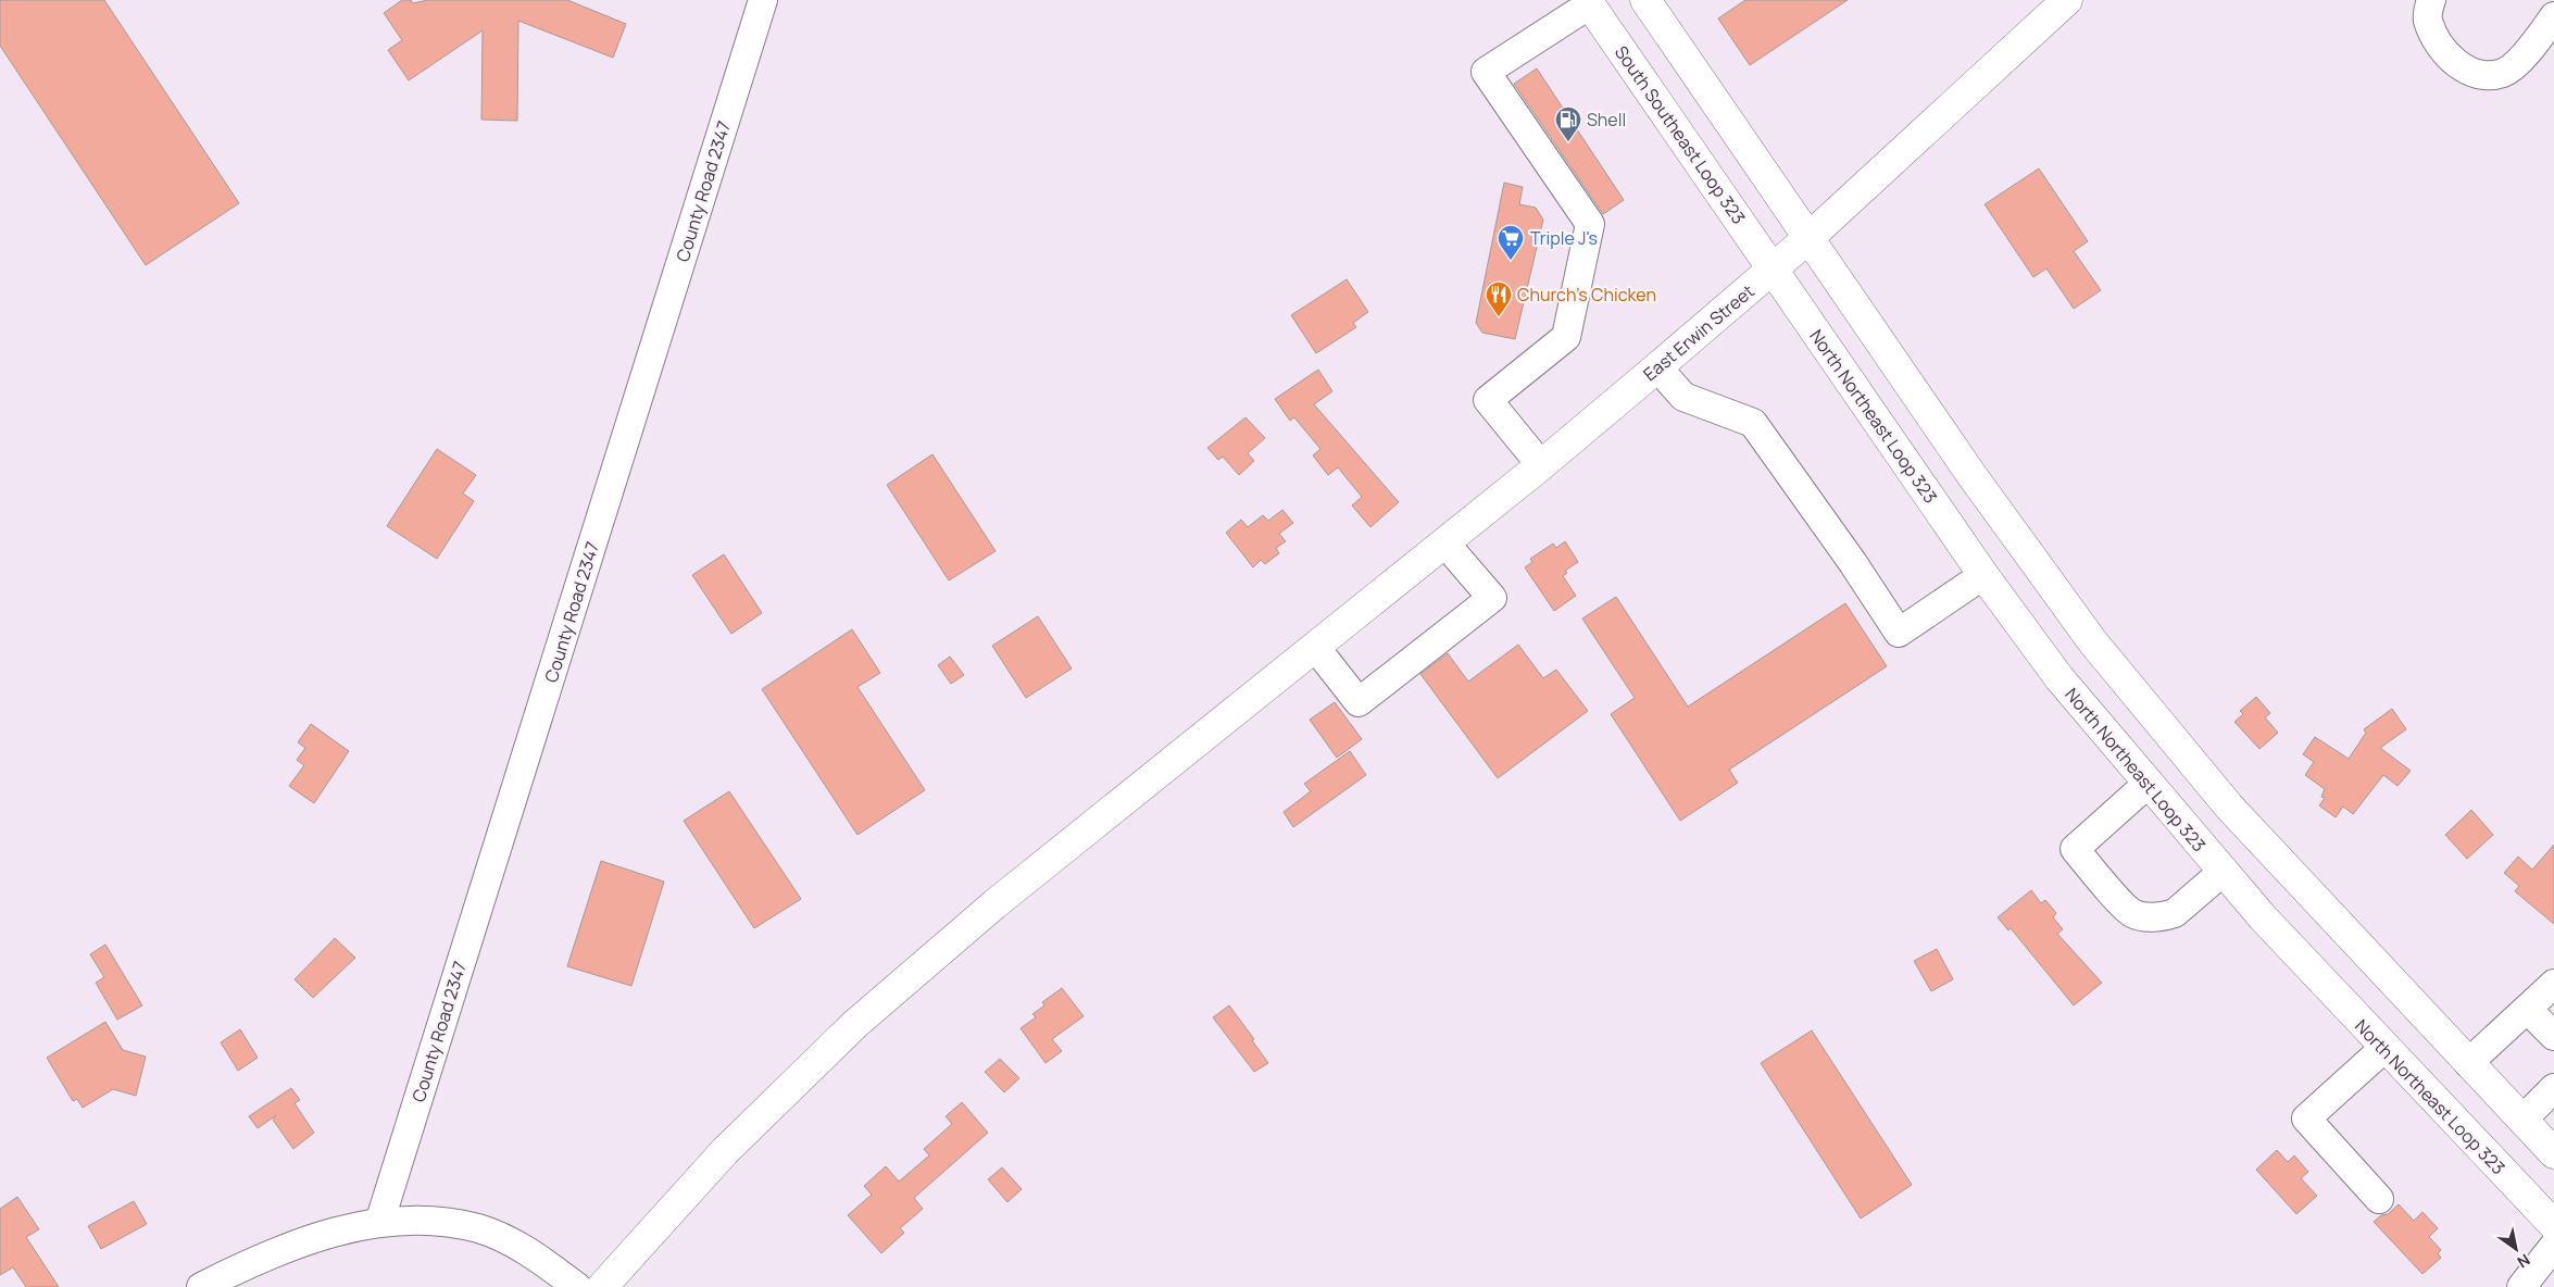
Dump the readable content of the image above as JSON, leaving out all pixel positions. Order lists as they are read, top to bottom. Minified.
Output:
{"streets":{"main road":["South Southeast Loop 323","East Erwin Street","North Northeast Loop 323"],"street":["County Road 2347"]},"crossings":[["South Southeast Loop 323","East Erwin Street"],["South Southeast Loop 323","North Northeast Loop 323"],["East Erwin Street","North Northeast Loop 323"]],"places":{"fuel station":["Shell"],"supermarket":["Triple J's"],"restaurant":["Church's Chicken"]},"north":"bottom right"}
